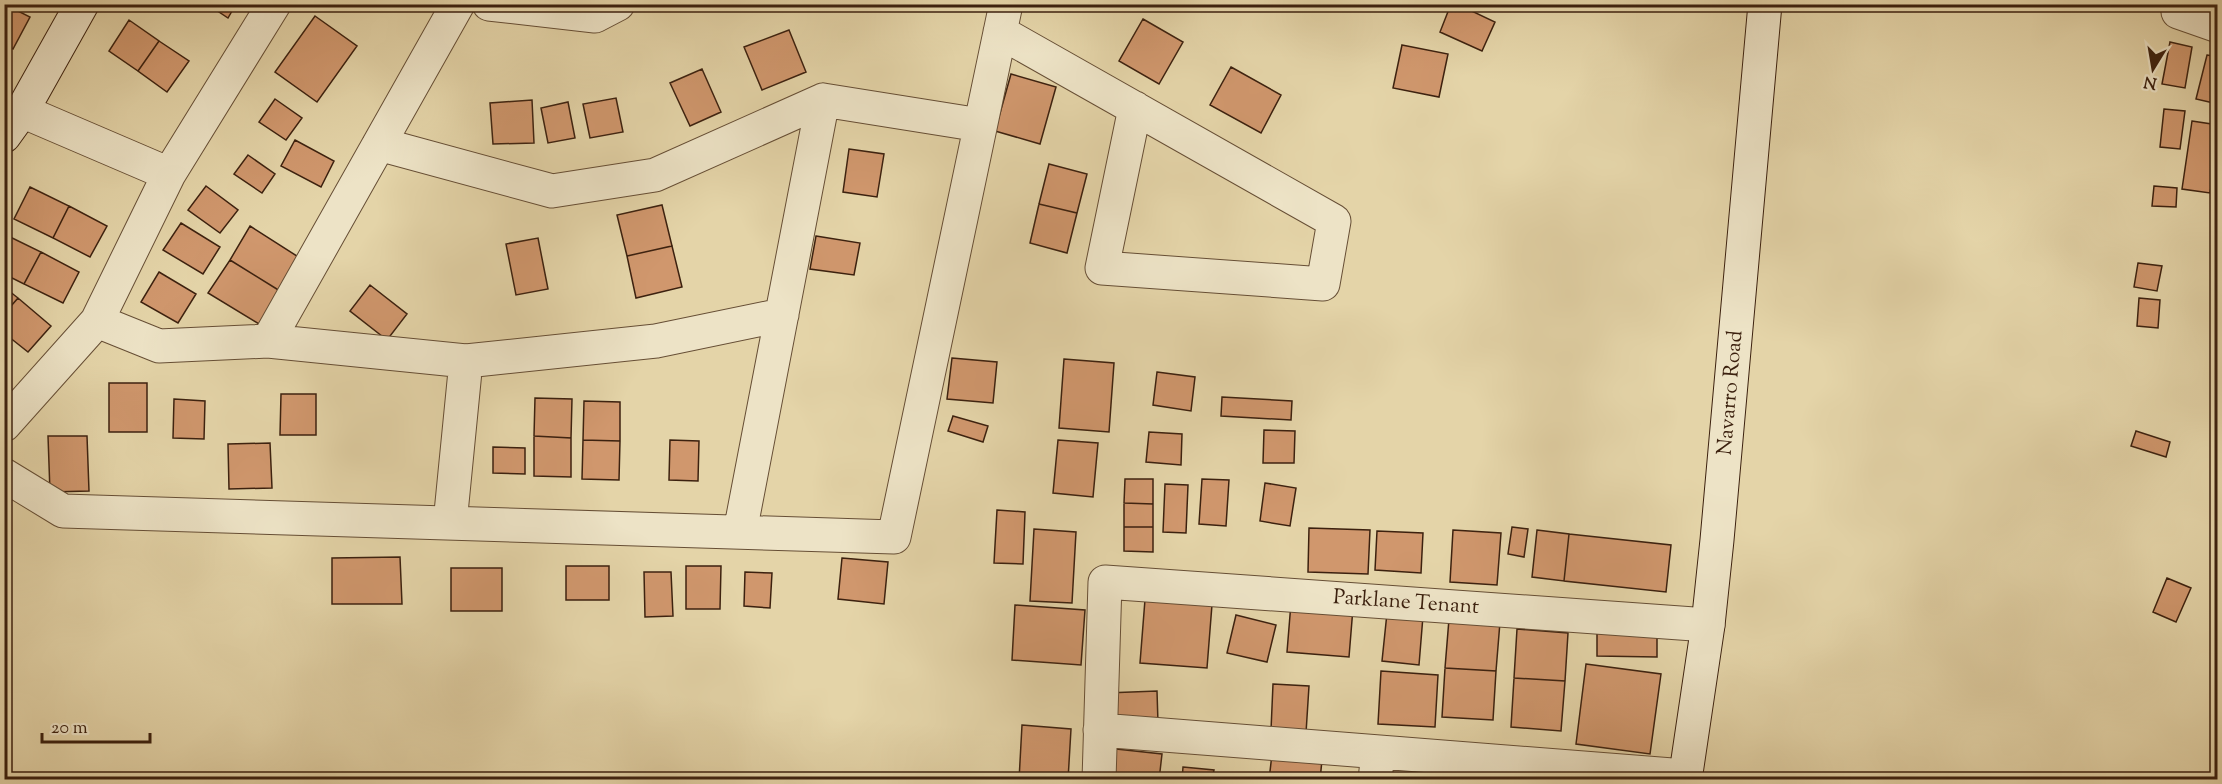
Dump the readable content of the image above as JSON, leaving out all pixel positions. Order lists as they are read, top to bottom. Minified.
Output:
{"streets":{"street":["Navarro Road","Parklane Tenant"]},"crossings":[["Navarro Road","Parklane Tenant"]],"scale_bar":"20 m","north":"bottom"}
